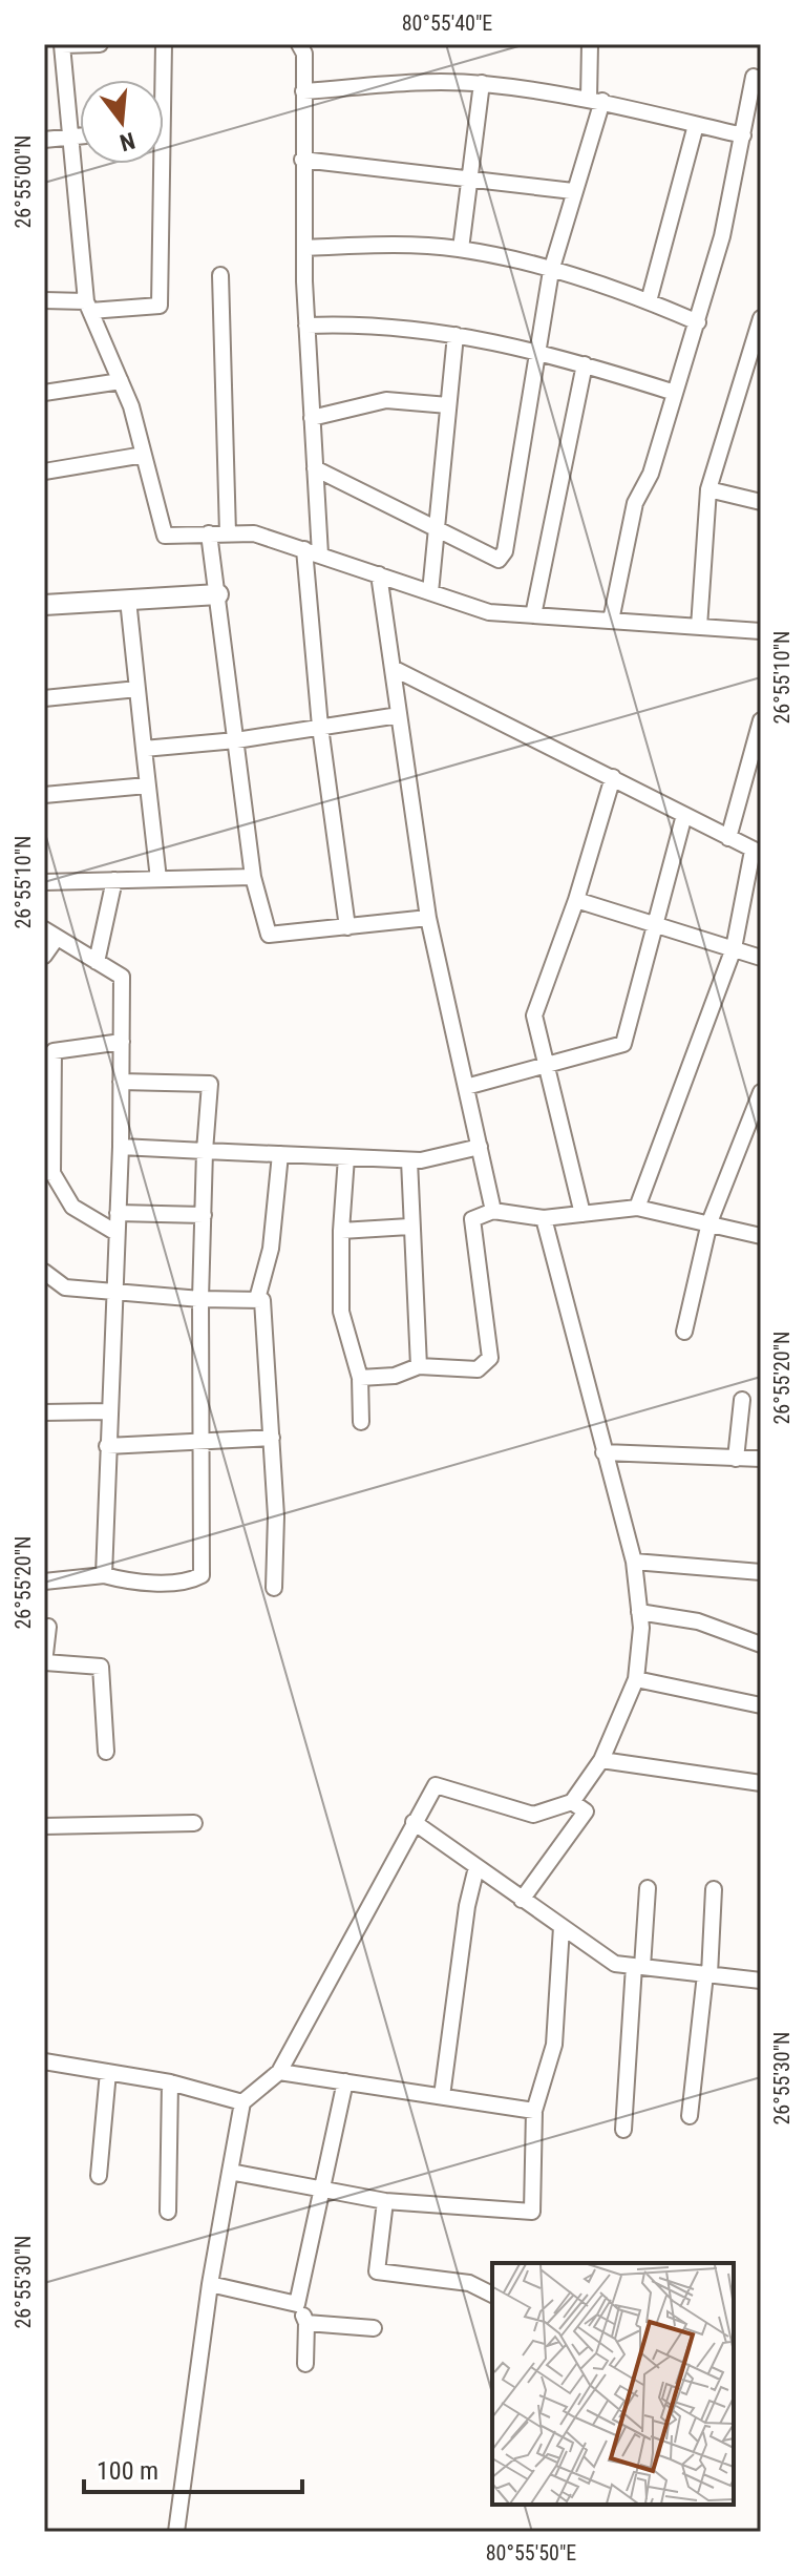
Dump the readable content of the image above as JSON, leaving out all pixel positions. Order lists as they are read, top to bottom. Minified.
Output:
{"scale_bar":"100 m","north":"bottom","coordinates":["80°55'40\"E","26°55'00\"N","26°55'10\"N","26°55'20\"N","26°55'30\"N","80°55'50\"E"]}
